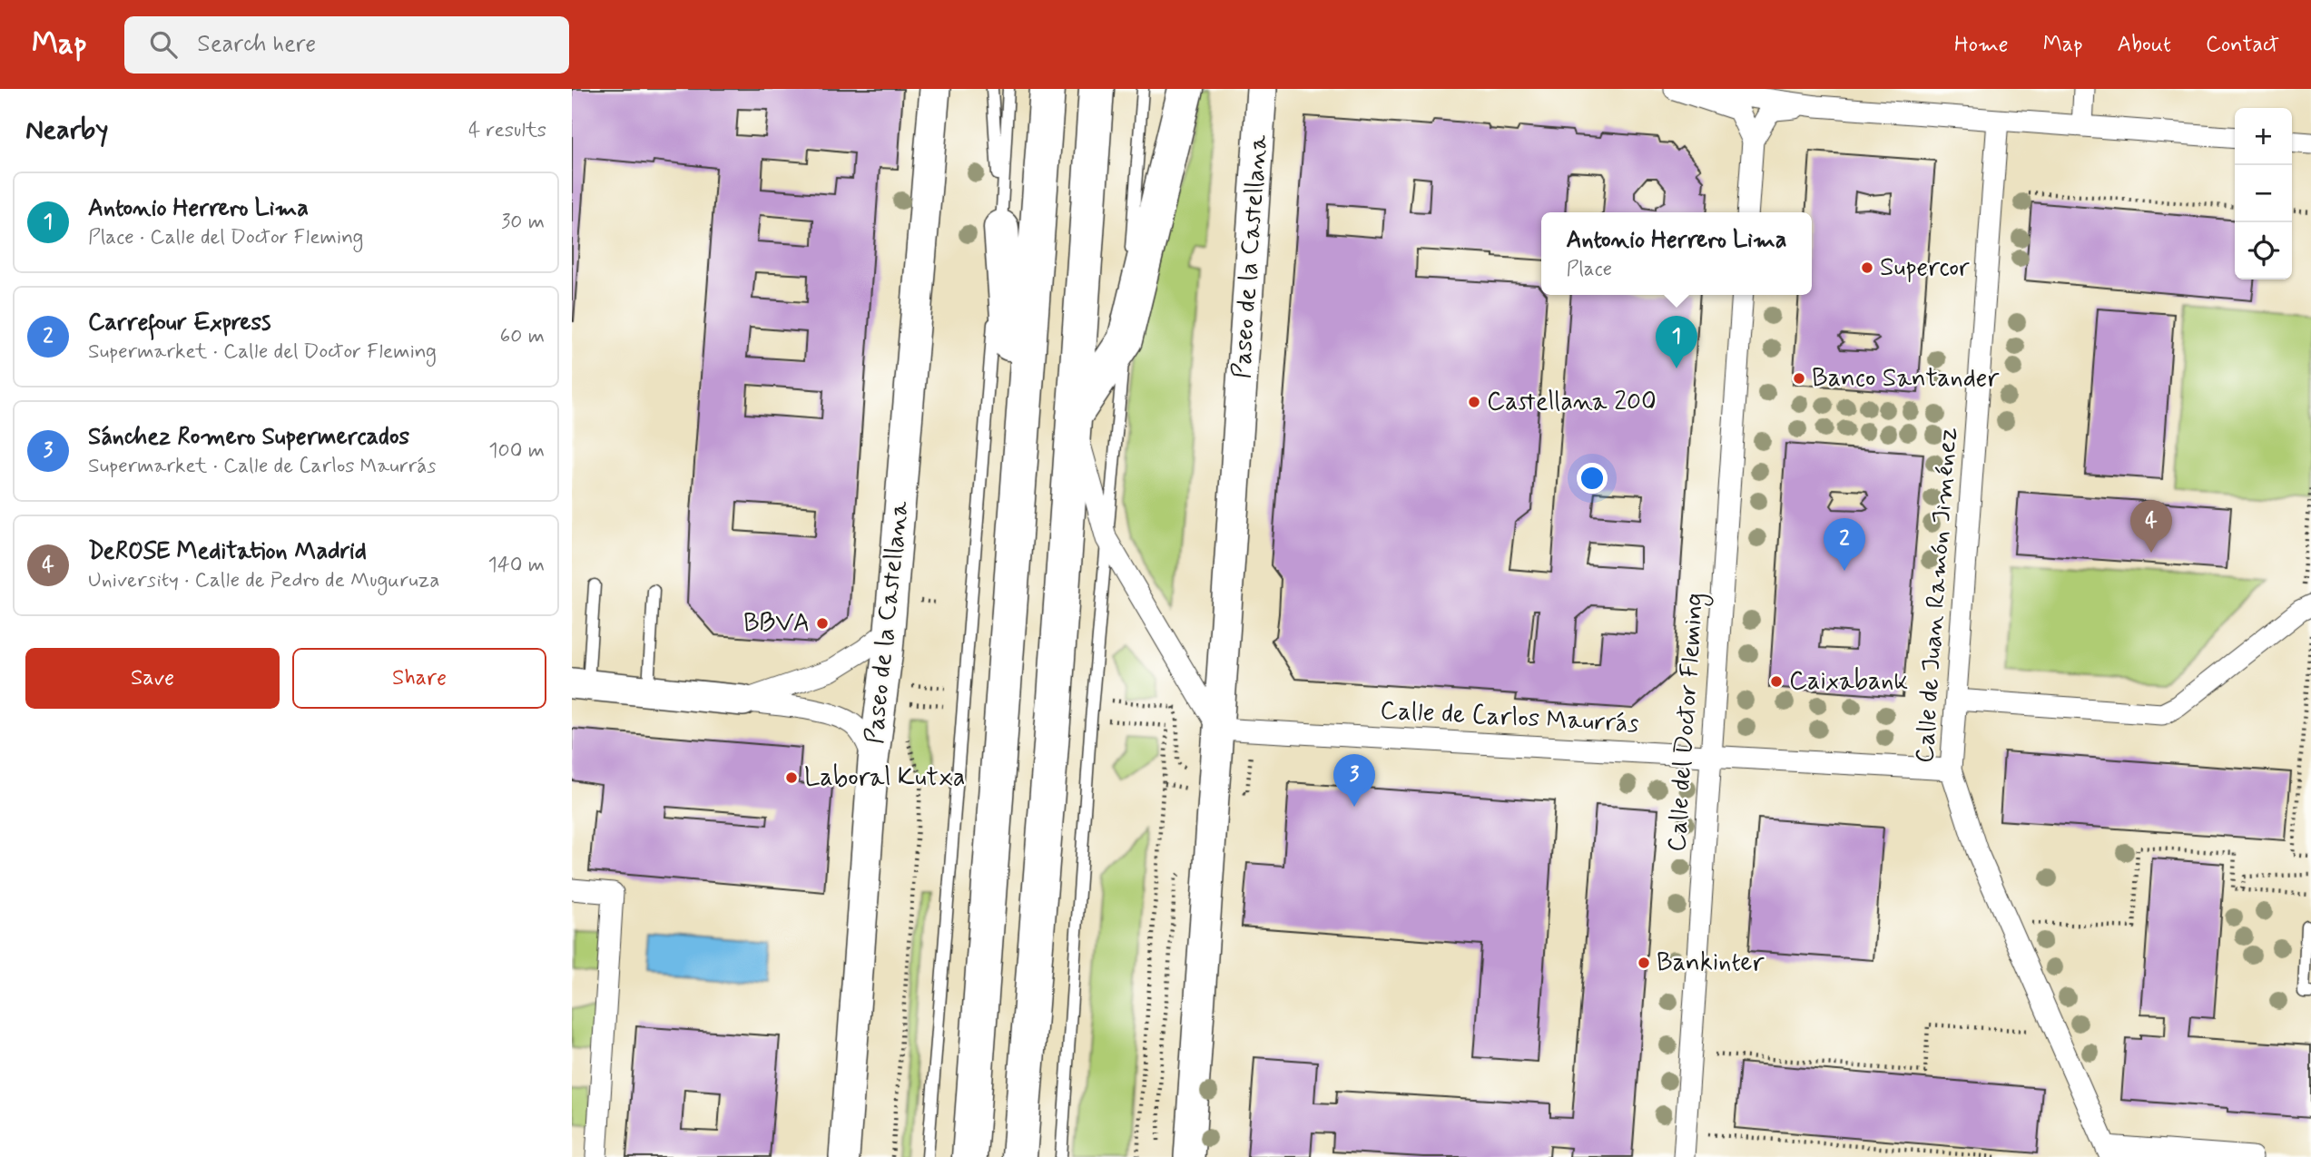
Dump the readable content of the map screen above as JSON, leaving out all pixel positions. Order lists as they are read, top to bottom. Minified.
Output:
{"streets":{"main road":["Paseo de la Castellana"],"street":["Calle de Juan Ramón Jiménez","Calle de Carlos Maurrás","Calle del Doctor Fleming"]},"crossings":[["Paseo de la Castellana","Calle de Carlos Maurrás"],["Calle de Juan Ramón Jiménez","Calle de Carlos Maurrás"],["Calle de Carlos Maurrás","Calle del Doctor Fleming"]],"places":["Supercor","Banco Santander","Castellana 200","BBVA","Caixabank","Laboral Kutxa","Bankinter"],"page":{"header":"Map","search":"Search here","nav":["Home","Map","About","Contact"],"heading":["Nearby","4 results"],"map_buttons":["+","−"],"list":[{"mark":"1","name":"Antonio Herrero Lima","note":"Place · Calle del Doctor Fleming","value":"30 m"},{"mark":"2","name":"Carrefour Express","note":"Supermarket · Calle del Doctor Fleming","value":"60 m"},{"mark":"3","name":"Sánchez Romero Supermercados","note":"Supermarket · Calle de Carlos Maurrás","value":"100 m"},{"mark":"4","name":"DeROSE Meditation Madrid","note":"University · Calle de Pedro de Muguruza","value":"140 m"}],"popup":["Antonio Herrero Lima","Place"],"pins":["1","4","2","3"],"buttons":["Save","Share"]}}
